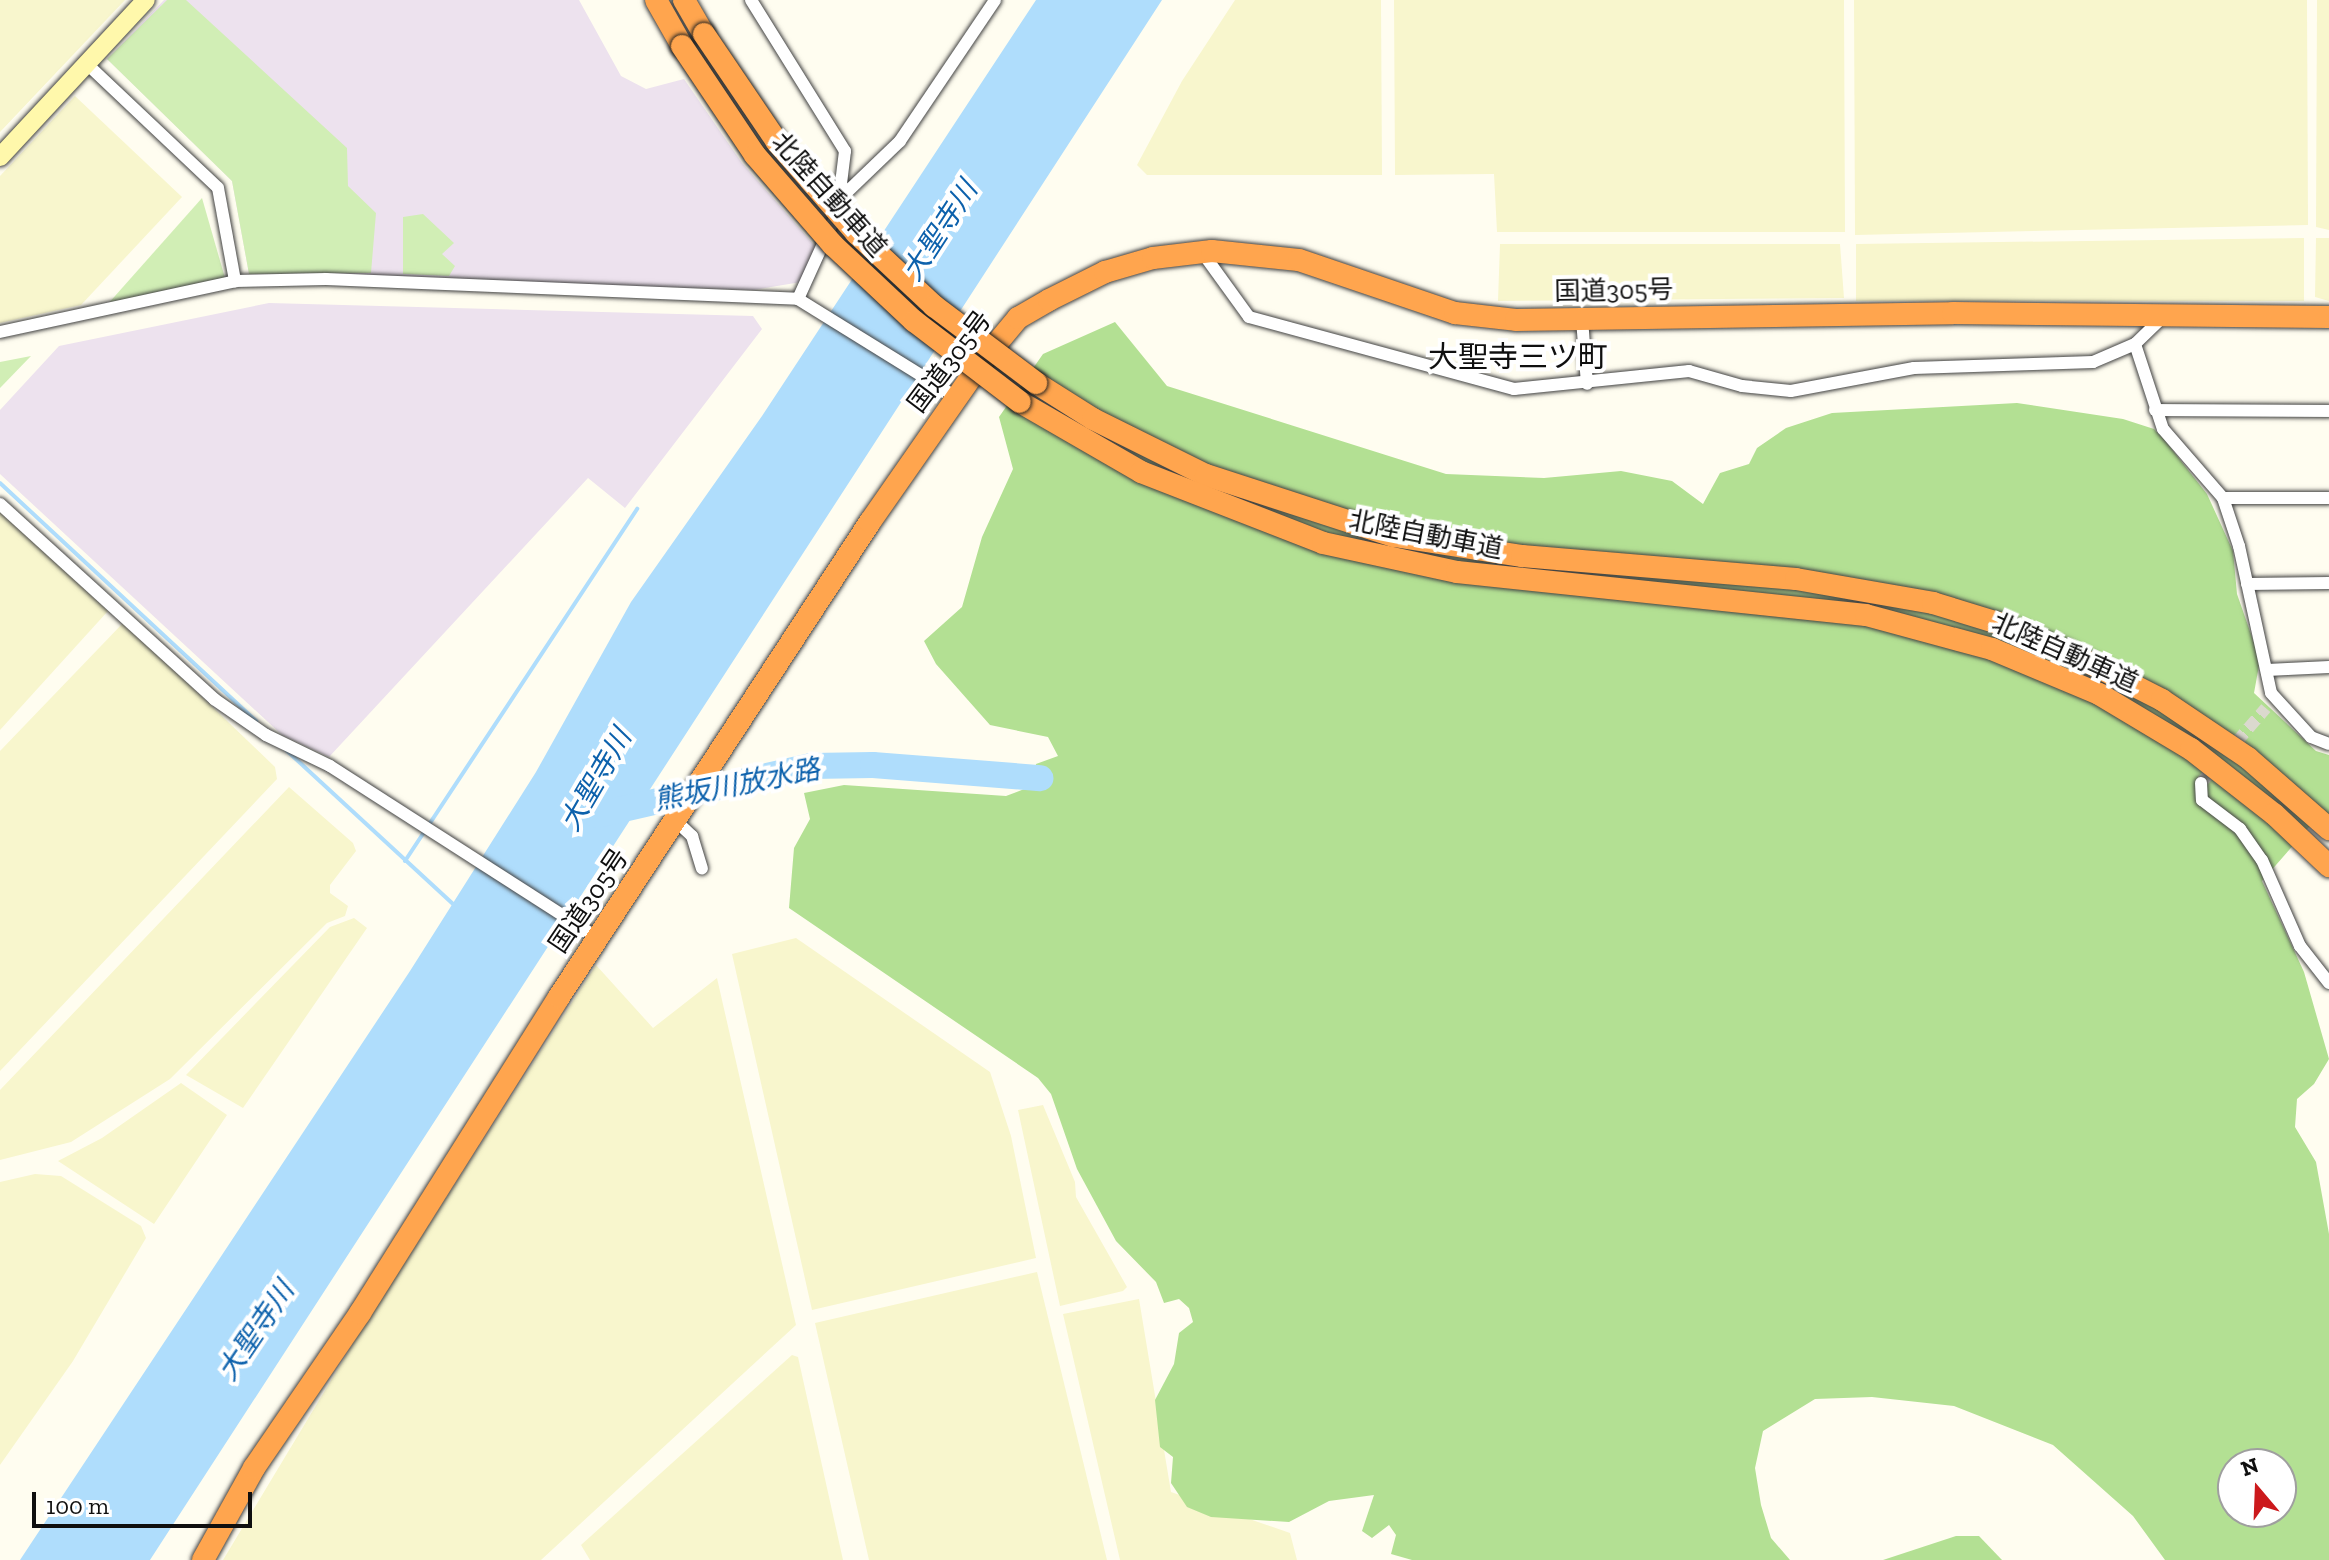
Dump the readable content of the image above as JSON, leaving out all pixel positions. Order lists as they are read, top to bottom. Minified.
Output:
{"streets":{"highway":["北陸自動車道","国道305号"]},"districts":["大聖寺三ツ町"],"water":["大聖寺川","熊坂川放水路"],"scale_bar":"100 m","north":"top"}
